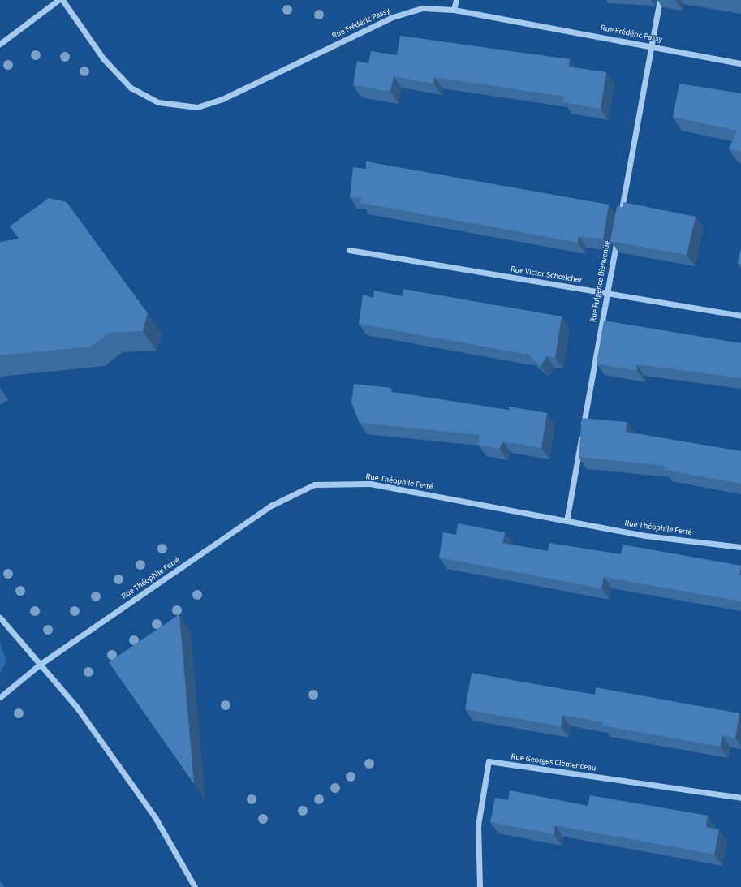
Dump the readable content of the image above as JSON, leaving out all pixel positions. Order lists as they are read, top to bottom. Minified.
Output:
{"streets":{"street":["Rue Frédéric Passy","Rue Victor Schœlcher","Rue Fulgence Bienvenüe","Rue Théophile Ferré","Rue Georges Clemenceau"]},"crossings":[["Rue Victor Schœlcher","Rue Fulgence Bienvenüe"],["Rue Fulgence Bienvenüe","Rue Théophile Ferré"]]}
